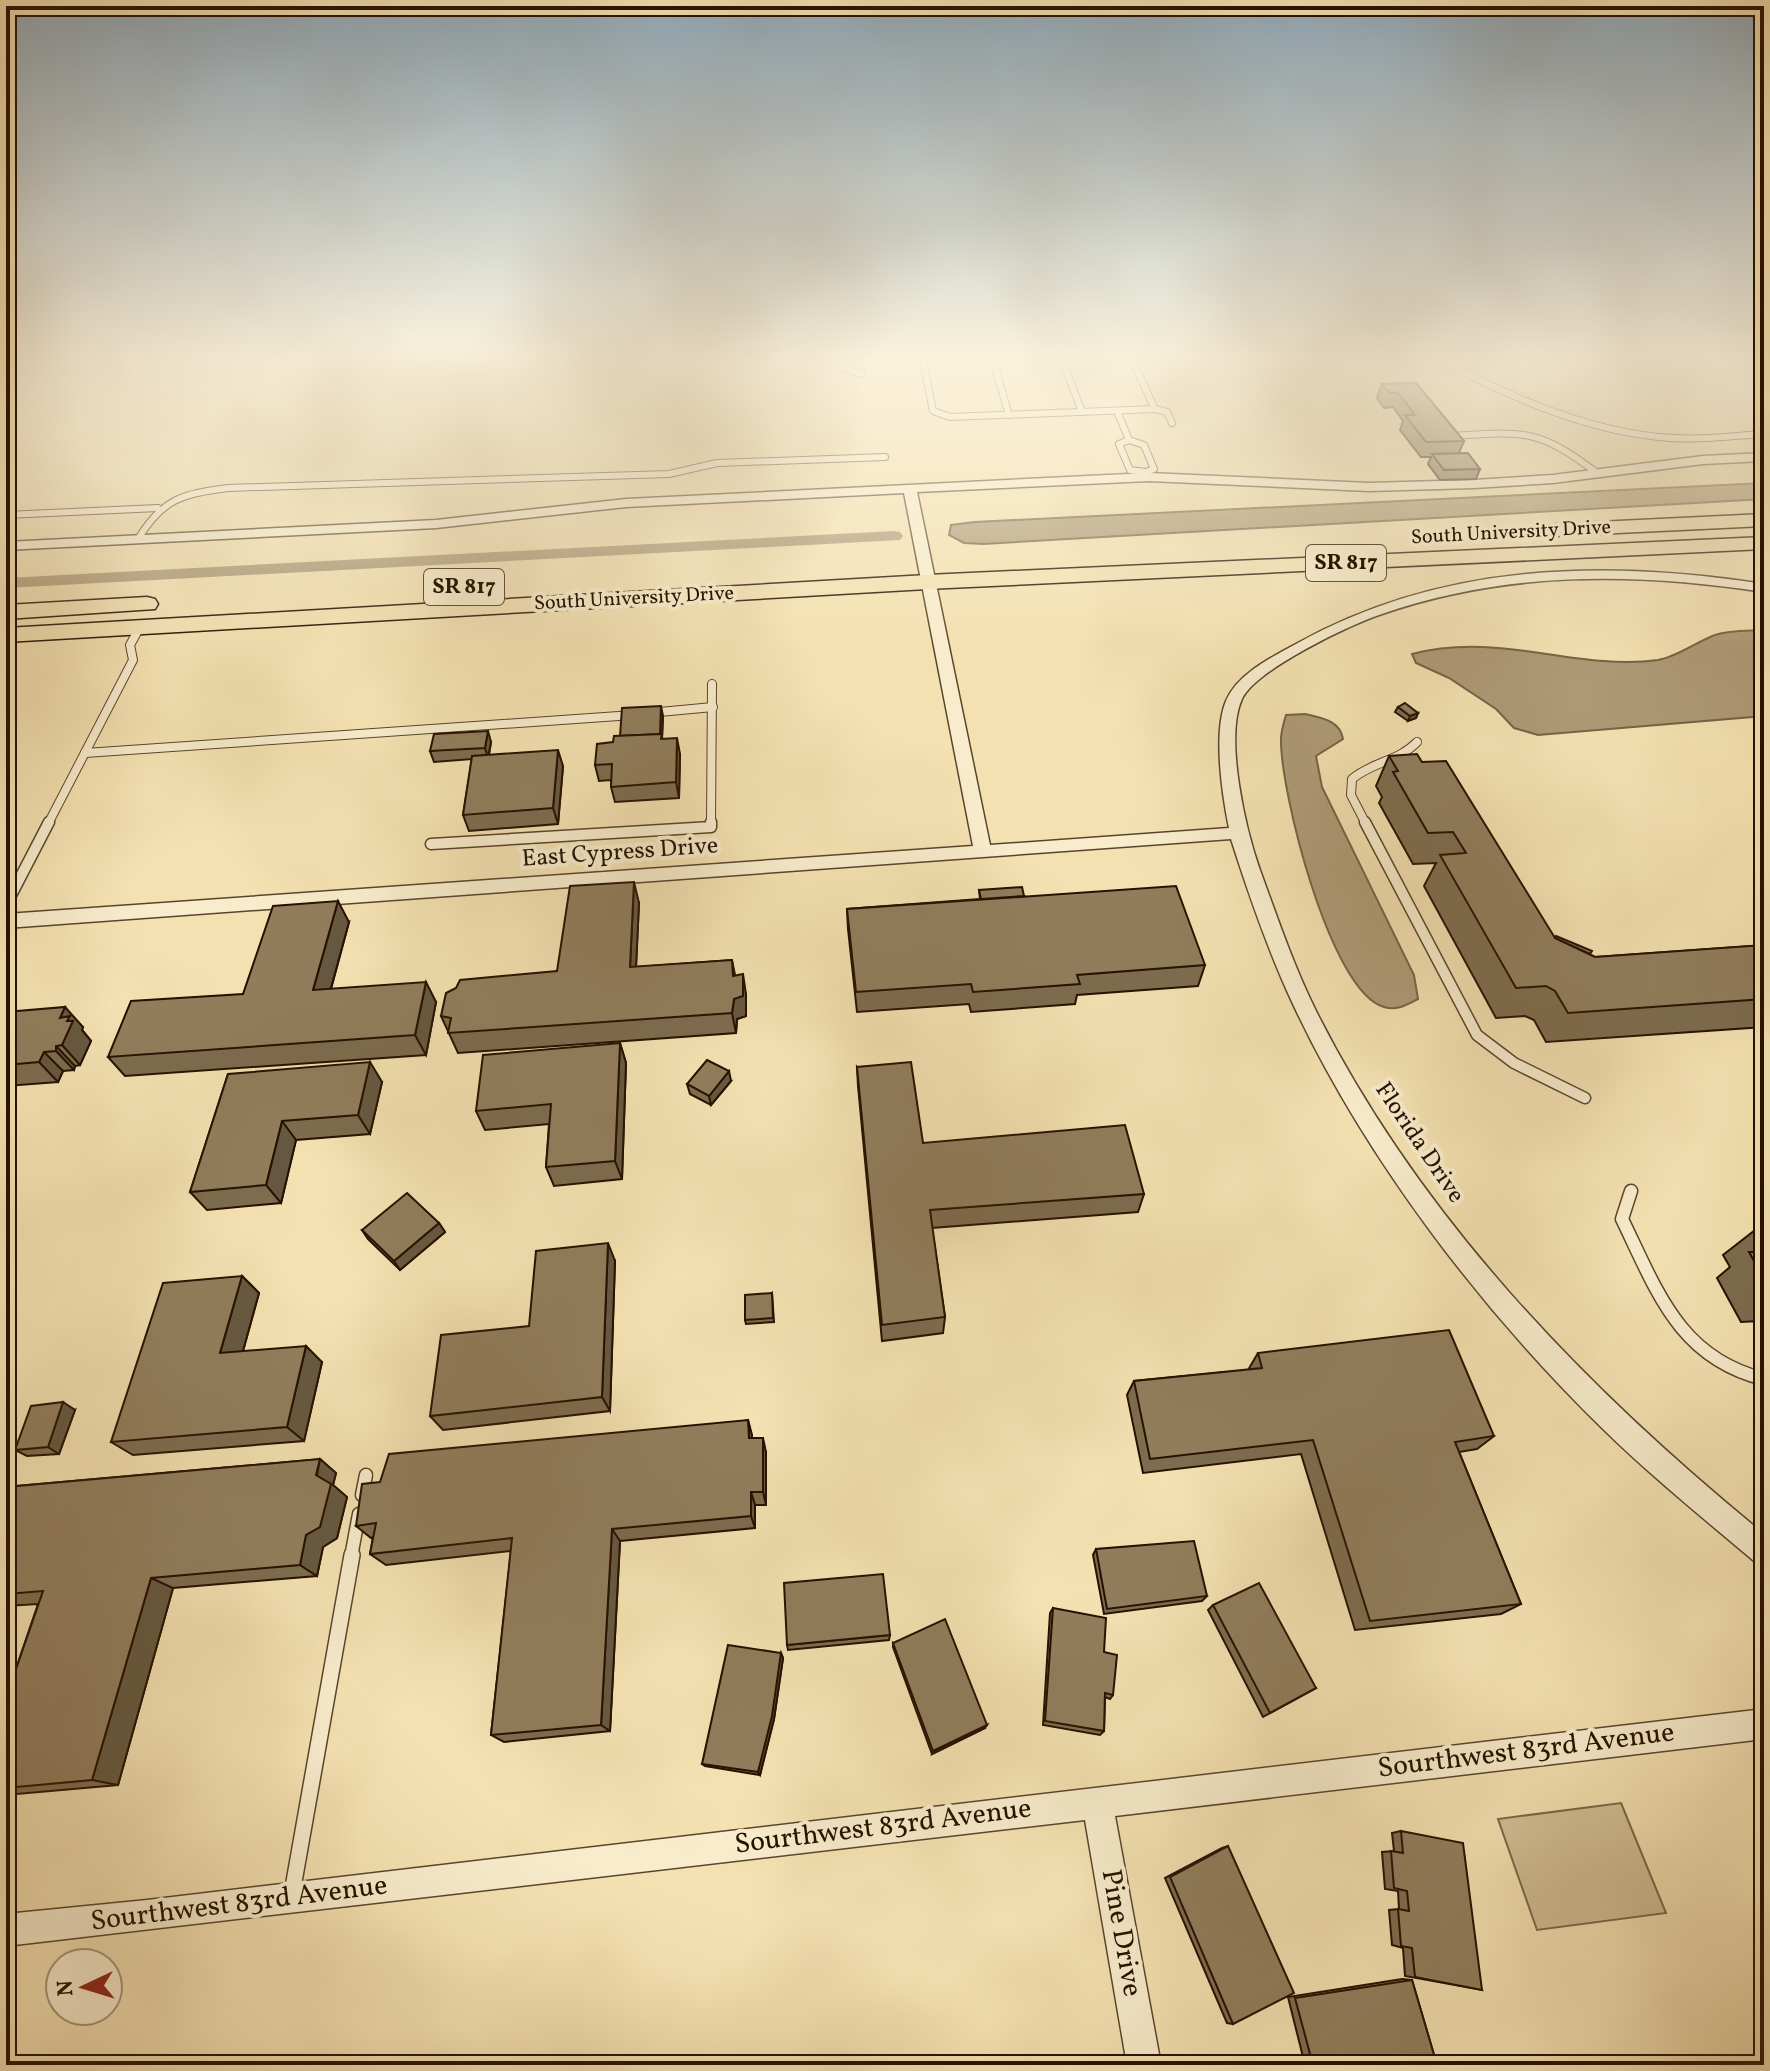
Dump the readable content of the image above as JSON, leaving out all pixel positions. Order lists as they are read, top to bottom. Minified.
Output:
{"streets":{"main road":["South University Drive","SR 817"],"street":["East Cypress Drive","Florida Drive","Sourthwest 83rd Avenue","Pine Drive"]},"crossings":[["East Cypress Drive","Florida Drive"],["Sourthwest 83rd Avenue","Pine Drive"]],"north":"left"}
